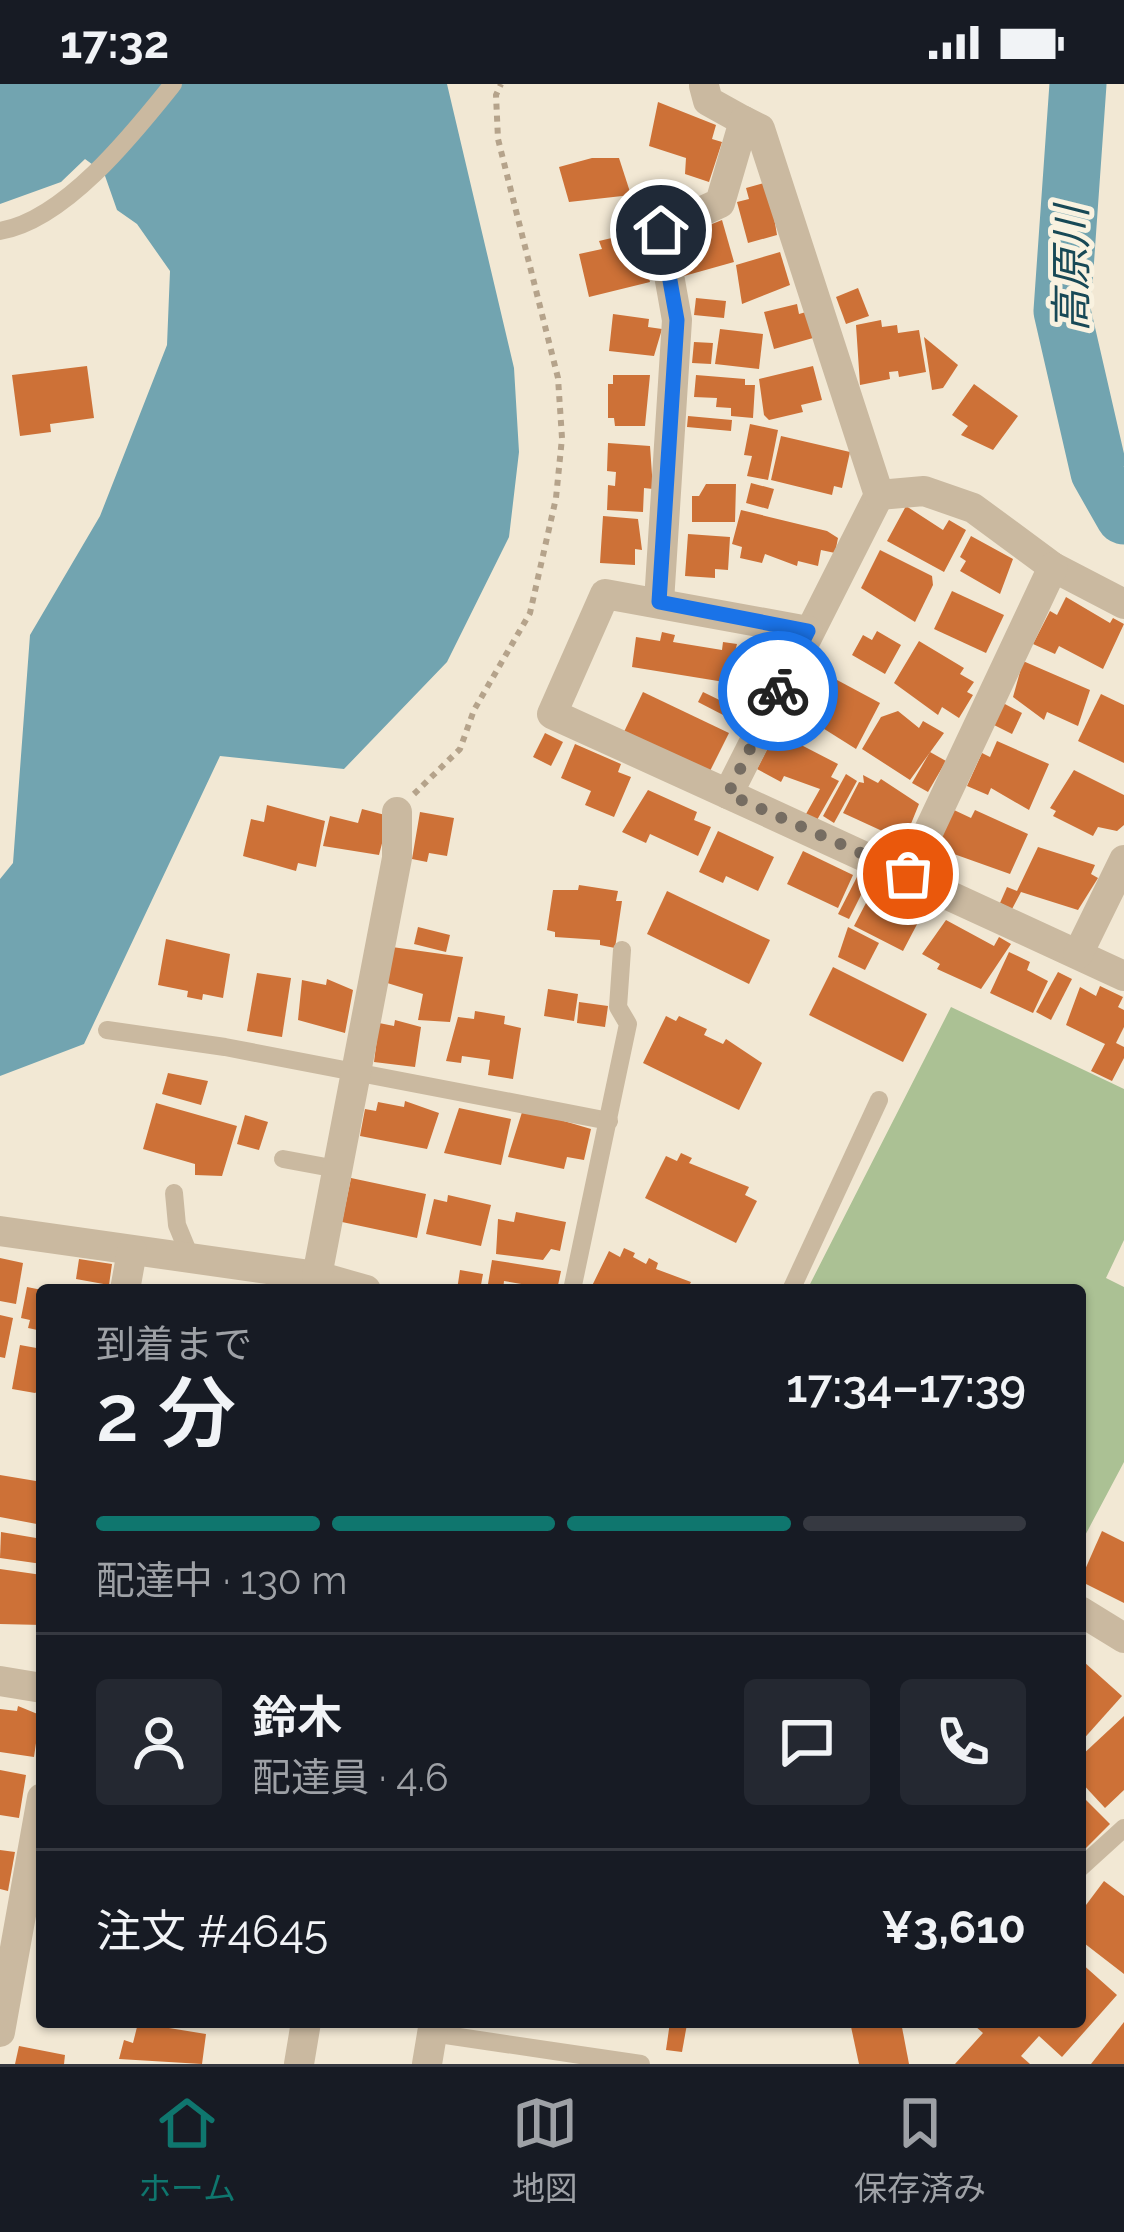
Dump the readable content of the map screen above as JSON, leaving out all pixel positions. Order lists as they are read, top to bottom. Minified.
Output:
{"water":["高原川"],"page":{"status":"17:32","heading":["2 分","到着まで","17:34–17:39"],"panel":["鈴木","配達員 · 4.6","注文 #4645","¥3,610"],"bar":"配達中 · 130 m","tabs":["ホーム","地図","保存済み"]}}
